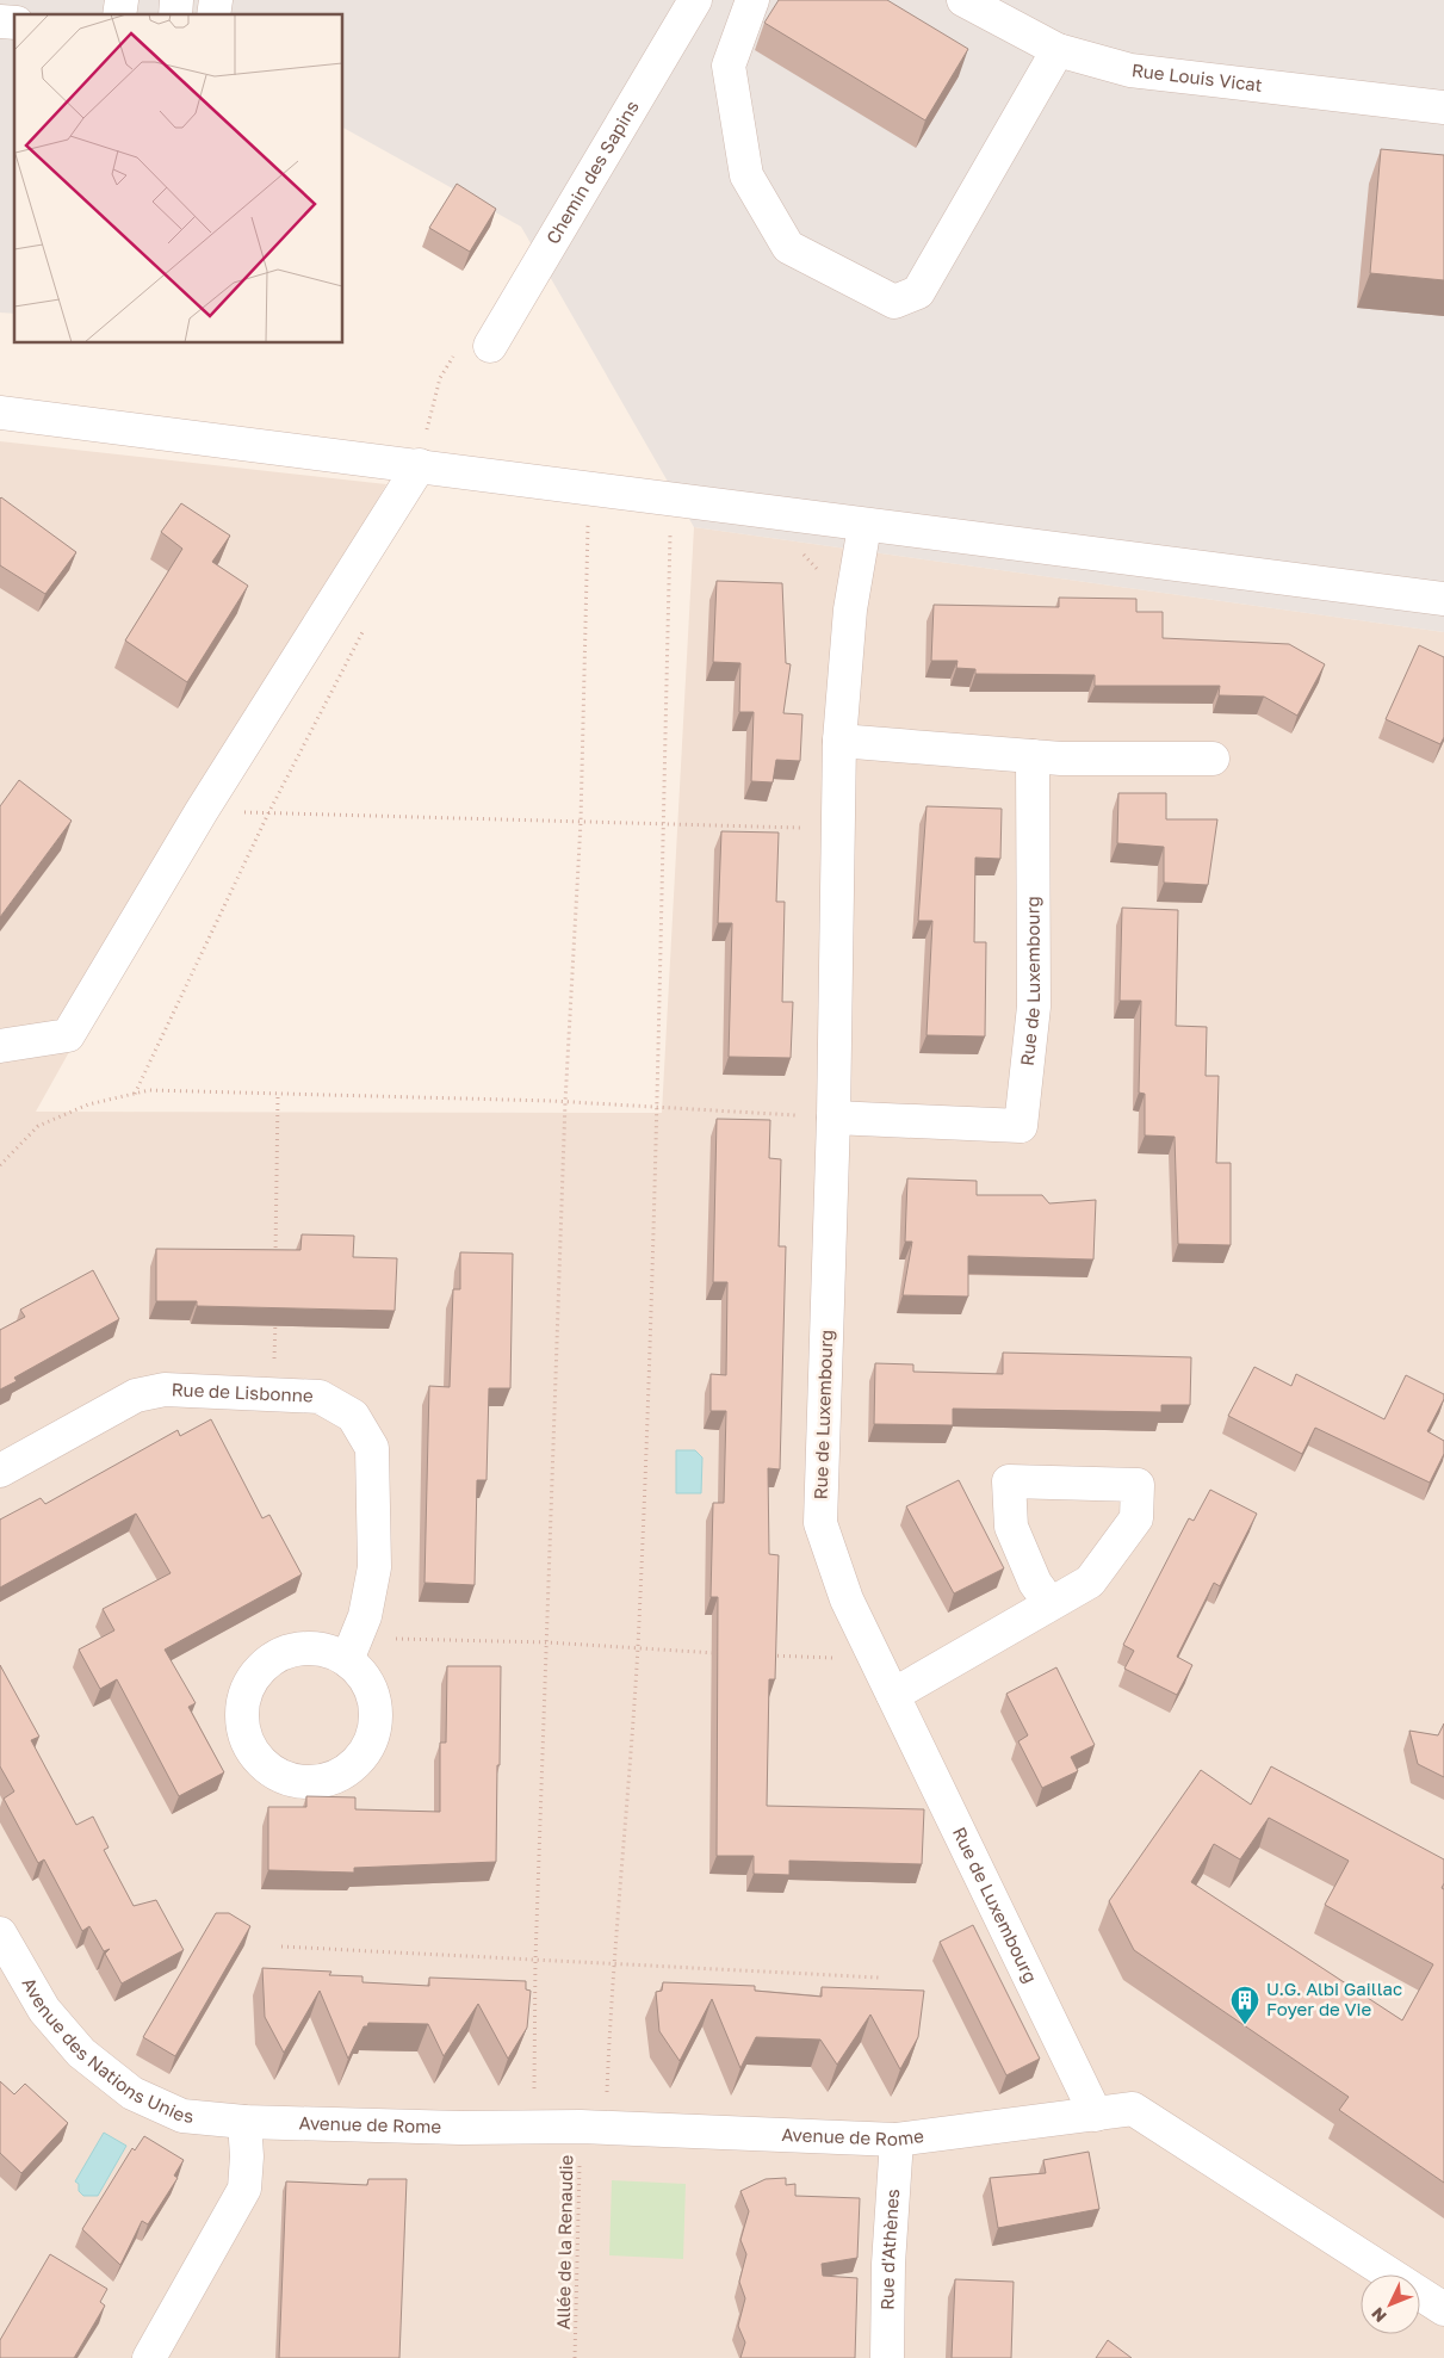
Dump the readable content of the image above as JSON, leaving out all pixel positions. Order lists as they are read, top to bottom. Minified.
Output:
{"streets":{"street":["Rue Louis Vicat","Chemin des Sapins","Rue de Luxembourg","Rue de Lisbonne","Avenue des Nations Unies","Avenue de Rome","Rue d'Athènes"],"path":["Allée de la Renaudie"]},"crossings":[["Rue de Luxembourg","Avenue de Rome"],["Avenue des Nations Unies","Avenue de Rome"],["Avenue de Rome","Allée de la Renaudie"],["Avenue de Rome","Rue d'Athènes"]],"places":{"building":["U.G. Albi Gaillac Foyer de Vie"]},"north":"bottom left"}
